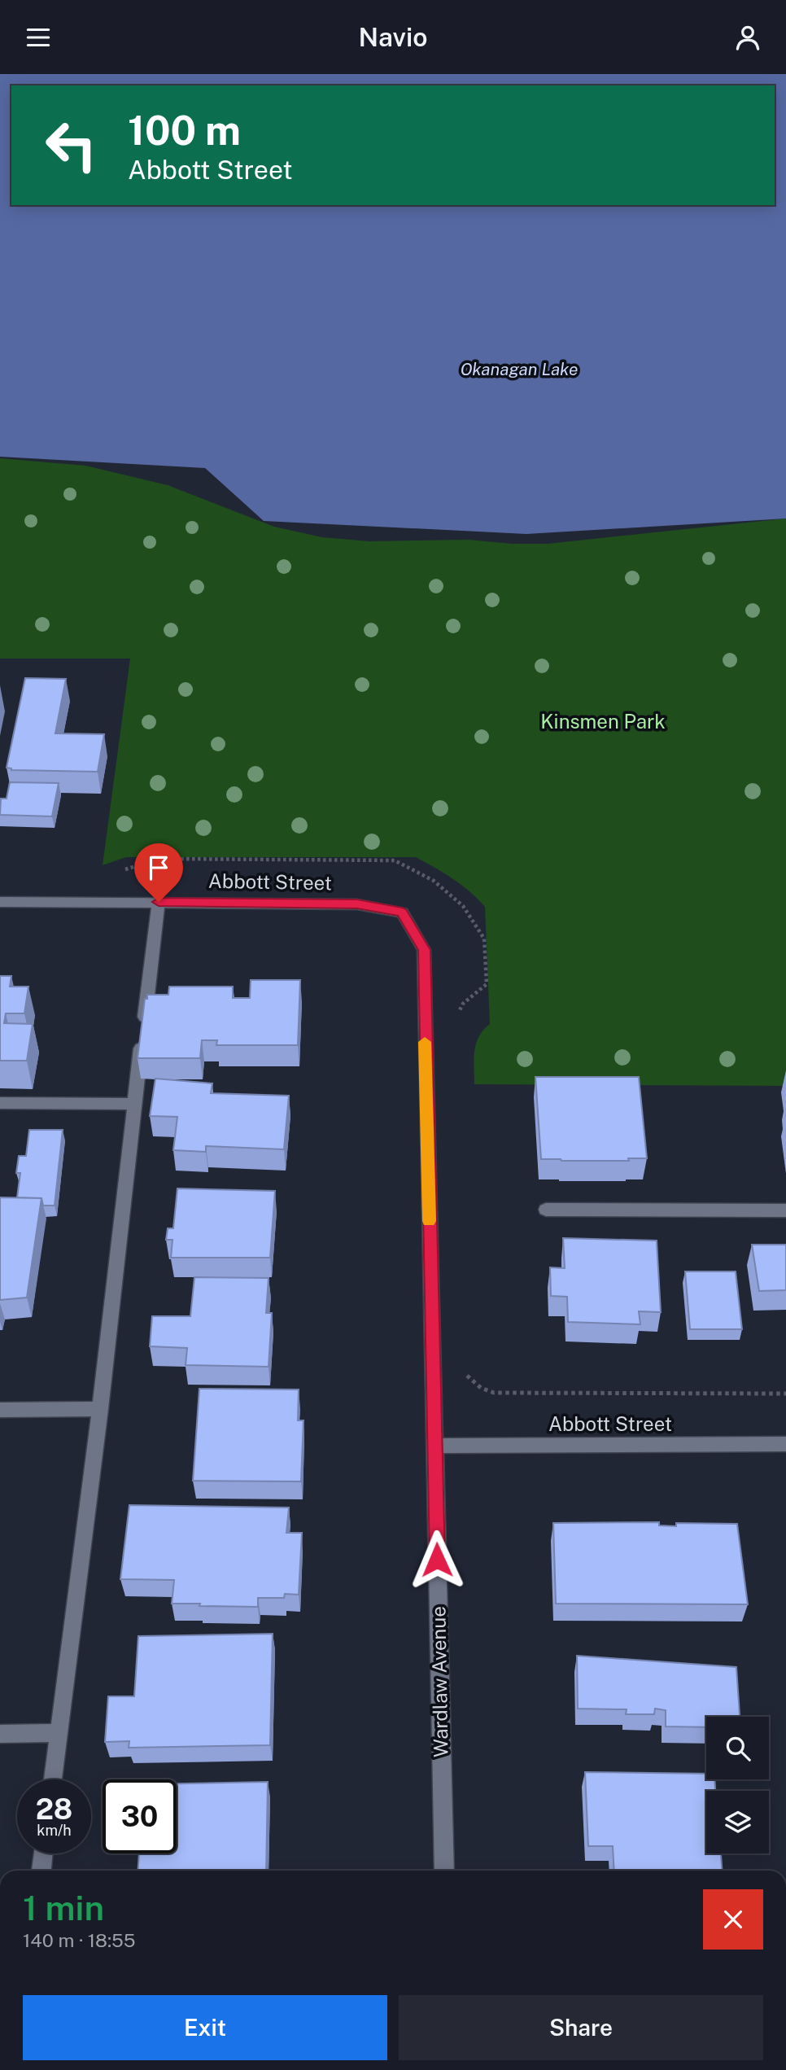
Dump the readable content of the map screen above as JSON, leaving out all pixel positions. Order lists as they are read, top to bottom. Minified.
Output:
{"streets":{"street":["Abbott Street","Wardlaw Avenue"]},"crossings":[["Abbott Street","Wardlaw Avenue"]],"water":["Okanagan Lake"],"parks":["Kinsmen Park"],"page":{"header":"Navio","turn":["100 m","Abbott Street"],"speed":"28 km/h","limit":"30","heading":["1 min","140 m · 18:55"],"buttons":["Exit","Share"]}}
